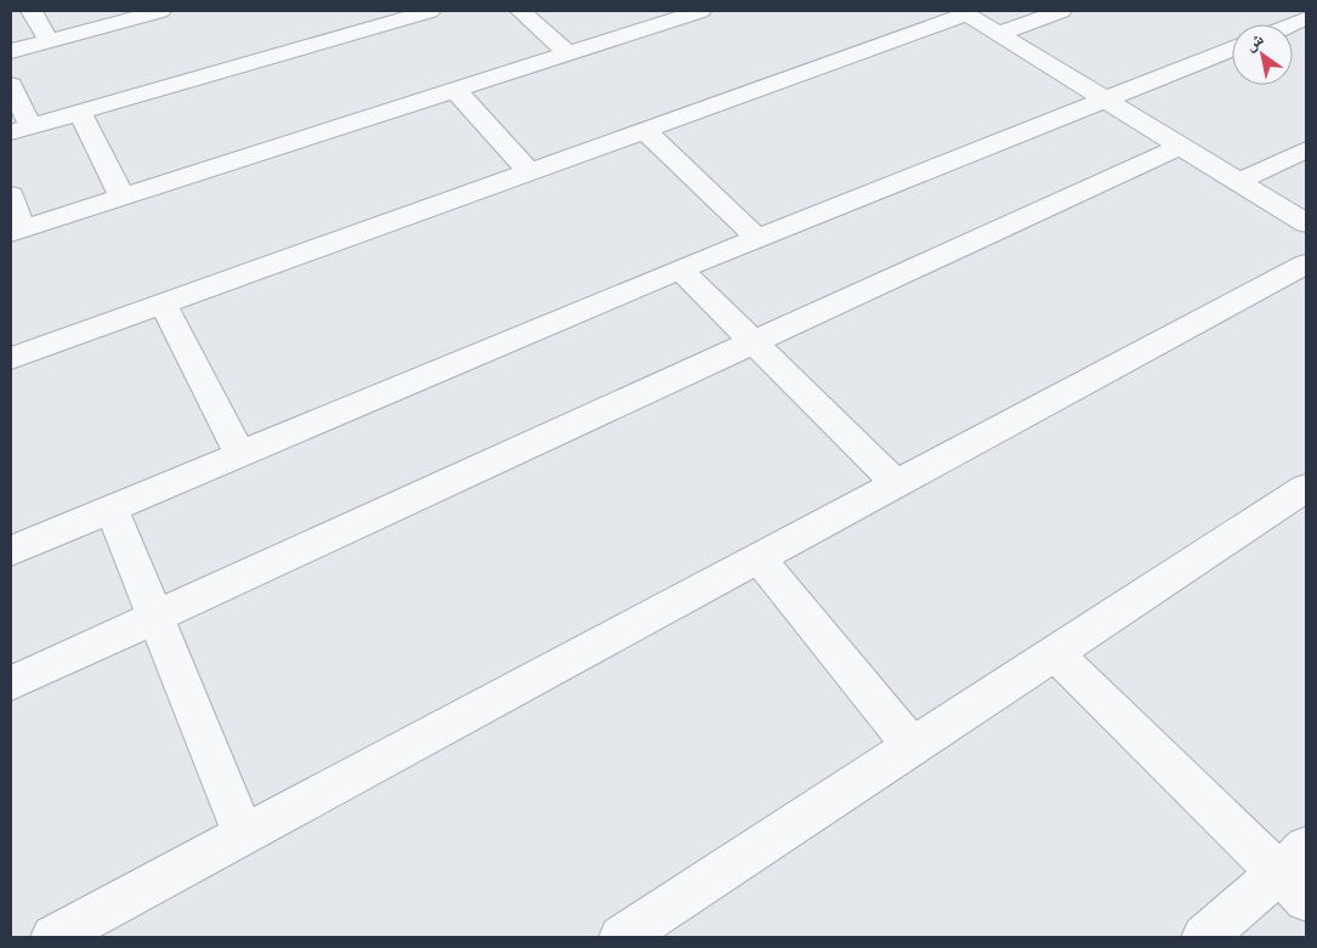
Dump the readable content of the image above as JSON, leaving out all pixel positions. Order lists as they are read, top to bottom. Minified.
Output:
{"north":"top left"}
